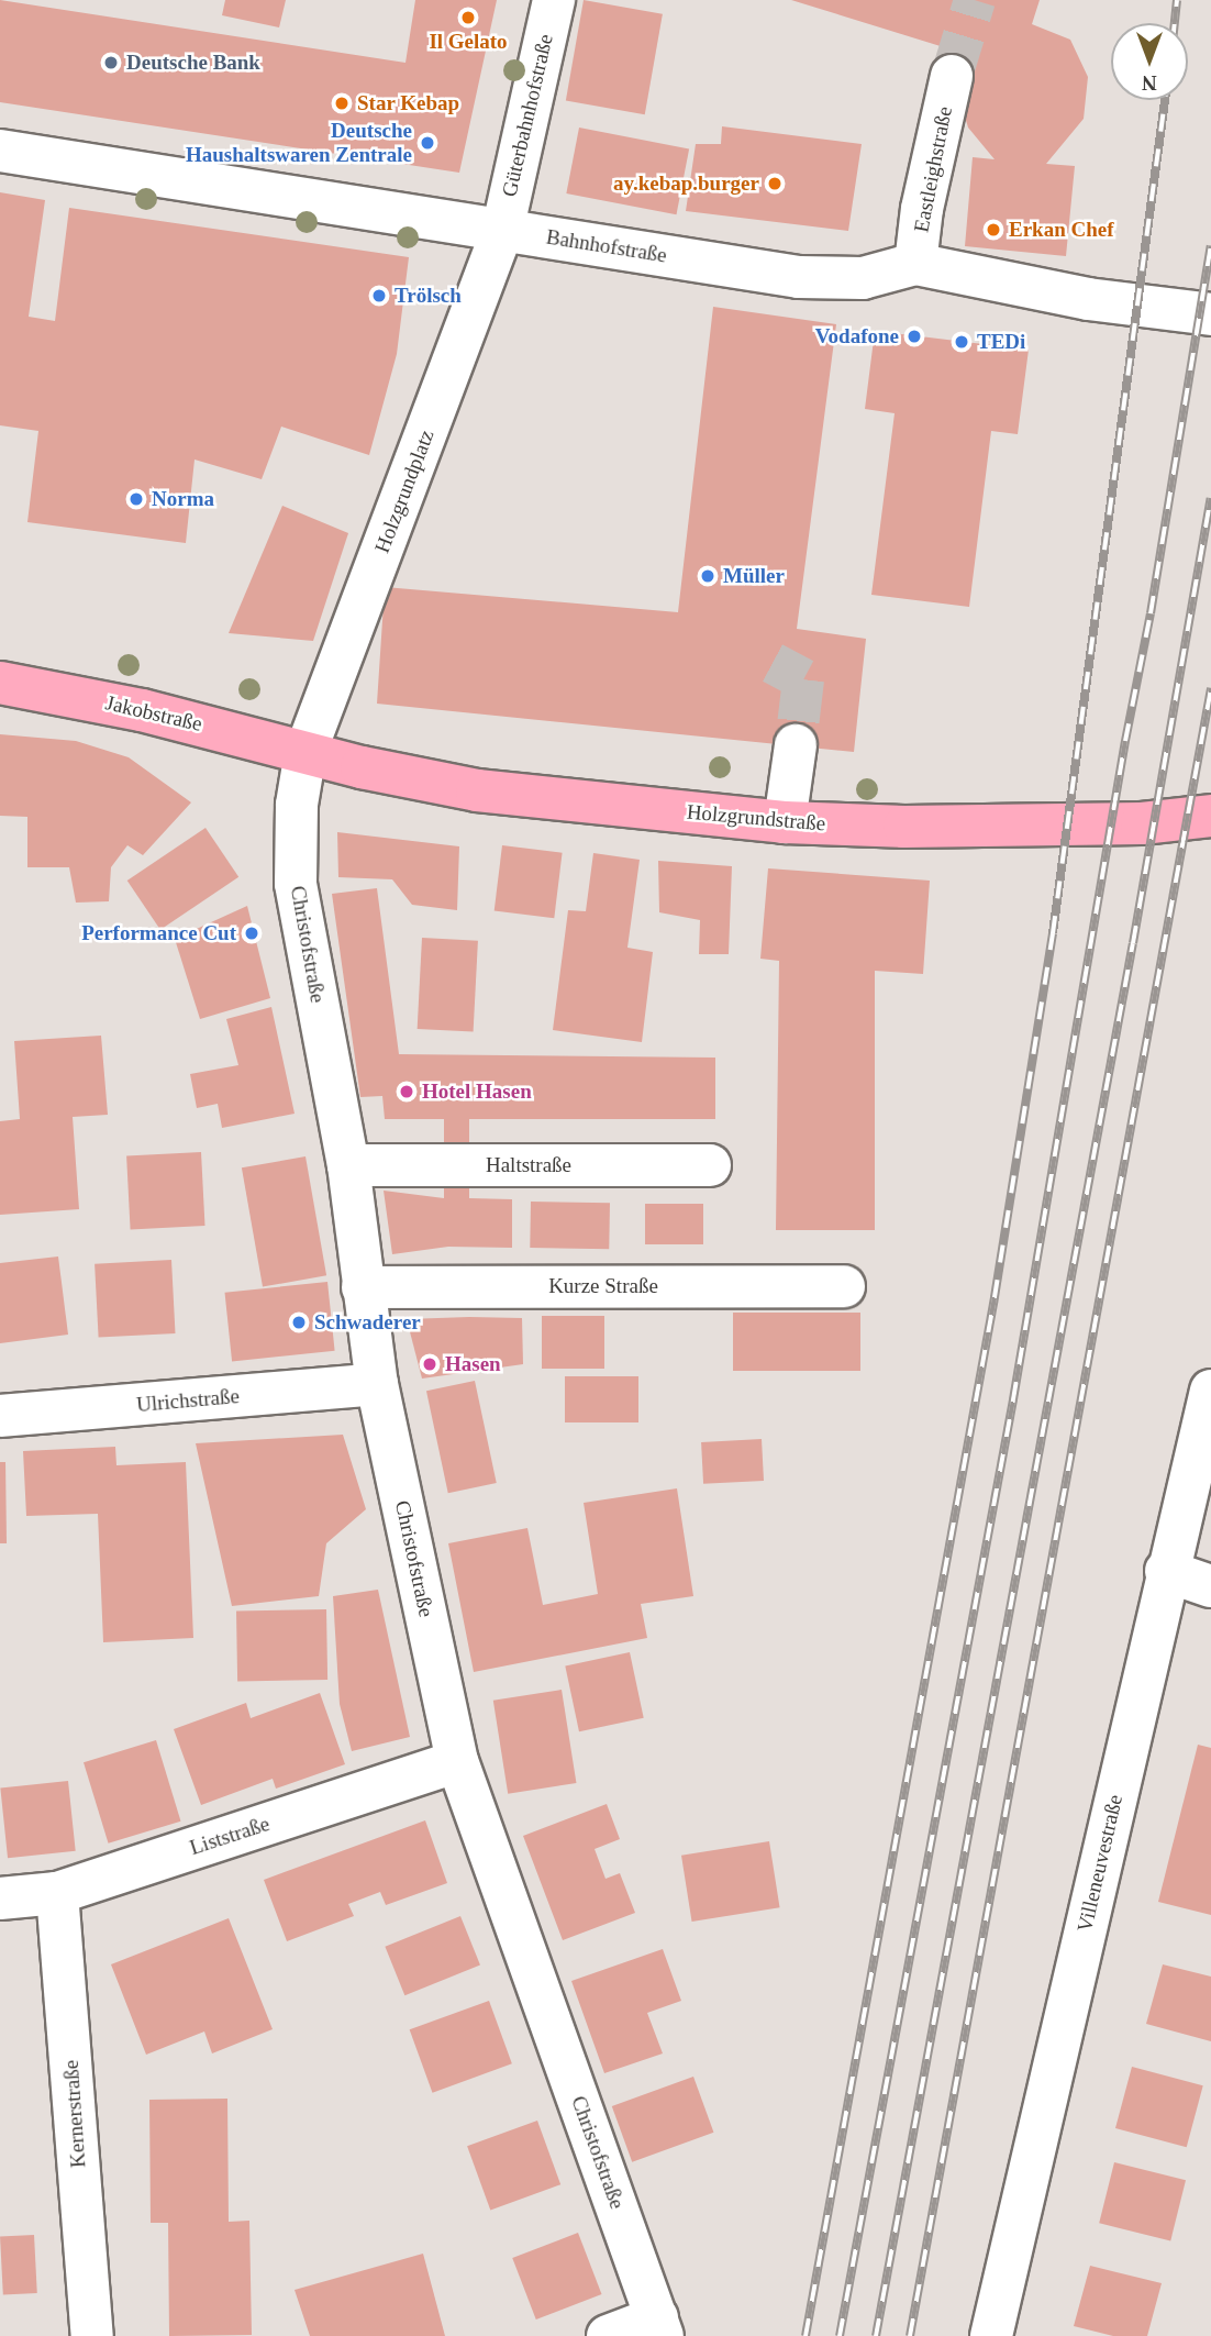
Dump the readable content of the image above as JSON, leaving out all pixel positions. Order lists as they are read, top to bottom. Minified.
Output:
{"streets":{"main road":["Jakobstraße","Holzgrundstraße"],"street":["Güterbahnhofstraße","Eastleighstraße","Bahnhofstraße","Holzgrundplatz","Christofstraße","Haltstraße","Kurze Straße","Ulrichstraße","Liststraße","Villeneuvestraße","Kernerstraße"]},"crossings":[["Güterbahnhofstraße","Bahnhofstraße"],["Güterbahnhofstraße","Holzgrundplatz"],["Eastleighstraße","Bahnhofstraße"],["Bahnhofstraße","Holzgrundplatz"],["Holzgrundplatz","Jakobstraße"],["Holzgrundplatz","Holzgrundstraße"],["Holzgrundplatz","Christofstraße"],["Jakobstraße","Holzgrundstraße"],["Jakobstraße","Christofstraße"],["Holzgrundstraße","Christofstraße"],["Christofstraße","Haltstraße"],["Christofstraße","Kurze Straße"],["Christofstraße","Ulrichstraße"],["Christofstraße","Liststraße"],["Liststraße","Kernerstraße"]],"places":["Il Gelato","Deutsche Bank","Star Kebap","Deutsche Haushaltswaren Zentrale","ay.kebap.burger","Erkan Chef","Trölsch","Vodafone","TEDi","Norma","Müller","Performance Cut","Hotel Hasen","Schwaderer","Hasen"],"north":"bottom"}
